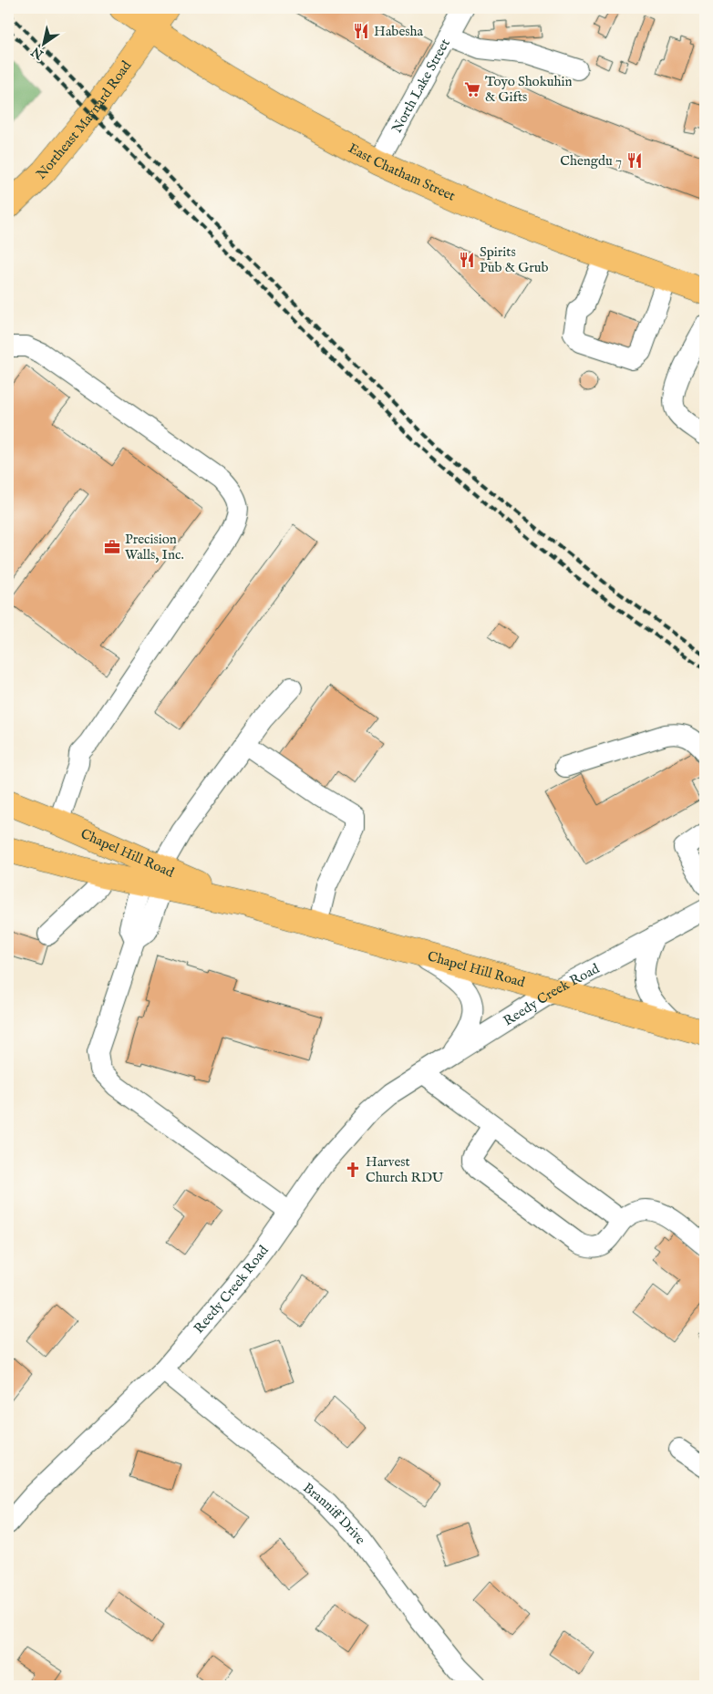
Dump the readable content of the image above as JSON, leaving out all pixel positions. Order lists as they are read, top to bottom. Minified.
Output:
{"streets":{"main road":["Northeast Maynard Road","East Chatham Street","Chapel Hill Road"],"street":["North Lake Street","Reedy Creek Road","Branniff Drive"]},"crossings":[["North Lake Street","East Chatham Street"],["Northeast Maynard Road","East Chatham Street"],["Chapel Hill Road","Reedy Creek Road"],["Reedy Creek Road","Branniff Drive"]],"places":{"restaurant":["Habesha","Chengdu 7","Spirits Pub & Grub"],"supermarket":["Toyo Shokuhin & Gifts"],"office":["Precision Walls, Inc."],"church":["Harvest Church RDU"]},"north":"bottom left"}
